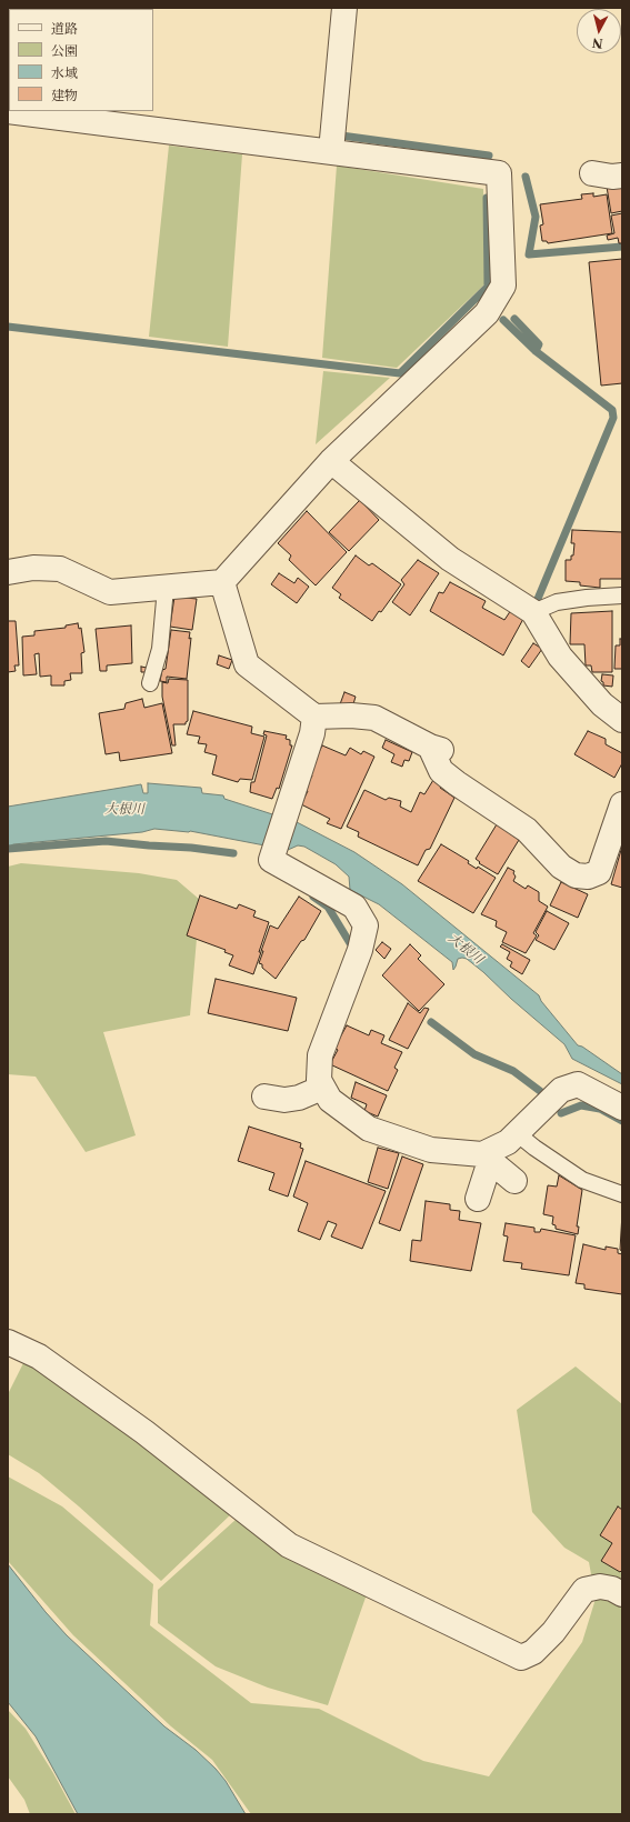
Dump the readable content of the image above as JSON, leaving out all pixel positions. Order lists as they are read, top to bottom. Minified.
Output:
{"water":["大根川"],"legend":["道路","公園","水域","建物"],"north":"bottom"}
